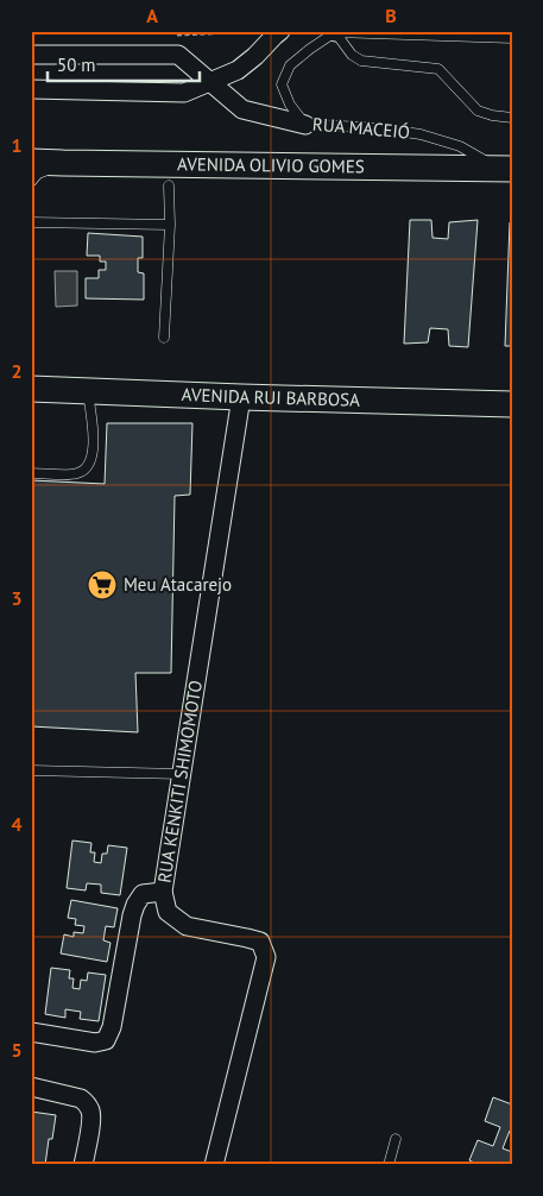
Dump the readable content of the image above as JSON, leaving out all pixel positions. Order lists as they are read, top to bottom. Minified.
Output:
{"streets":{"main road":["AVENIDA OLIVIO GOMES","AVENIDA RUI BARBOSA"],"street":["RUA KENKITI SHIMOMOTO"],"lane":["RUA MACEIÓ"]},"crossings":[["RUA MACEIÓ","AVENIDA OLIVIO GOMES"],["AVENIDA RUI BARBOSA","RUA KENKITI SHIMOMOTO"]],"places":{"supermarket":["Meu Atacarejo"]},"scale_bar":"50 m","grid":{"columns":["A","B"],"rows":["1","2","3","4","5"]}}
